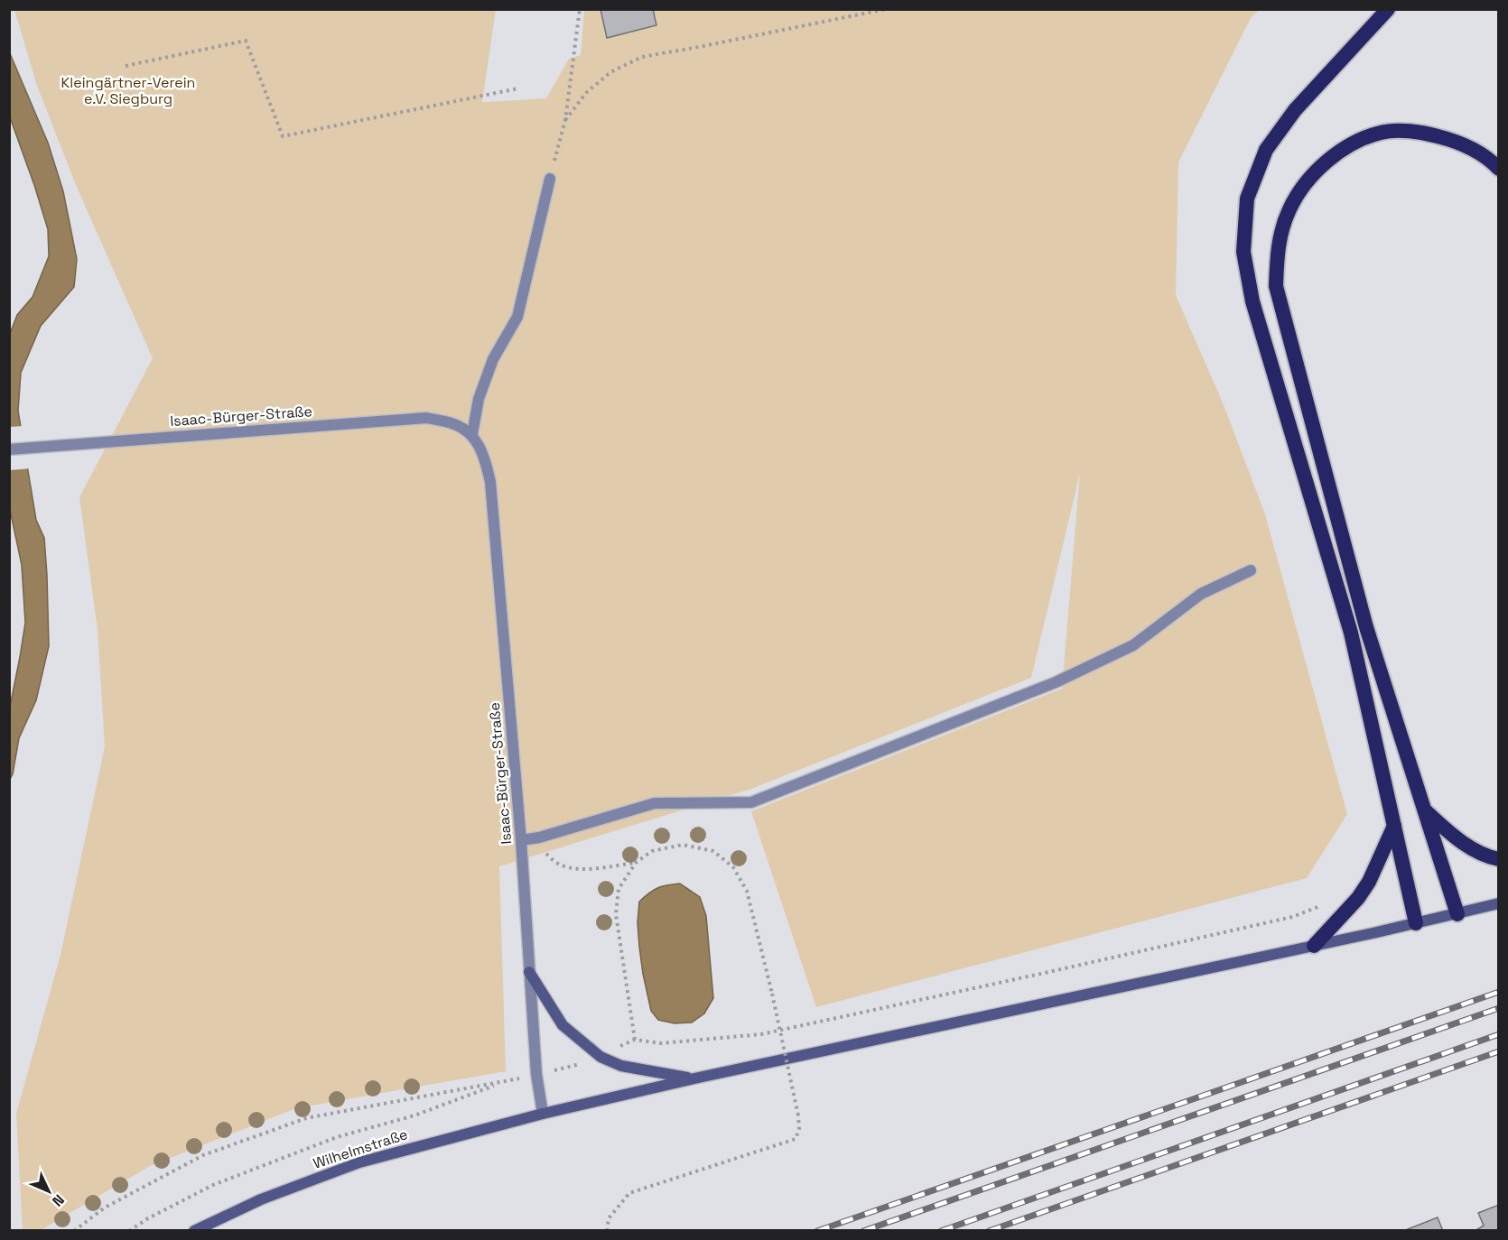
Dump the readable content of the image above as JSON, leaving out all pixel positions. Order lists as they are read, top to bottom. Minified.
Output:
{"streets":{"main road":["Wilhelmstraße"],"street":["Isaac-Bürger-Straße"]},"crossings":[["Isaac-Bürger-Straße","Wilhelmstraße"]],"parks":["Kleingärtner-Verein e.V. Siegburg"],"north":"bottom right"}
